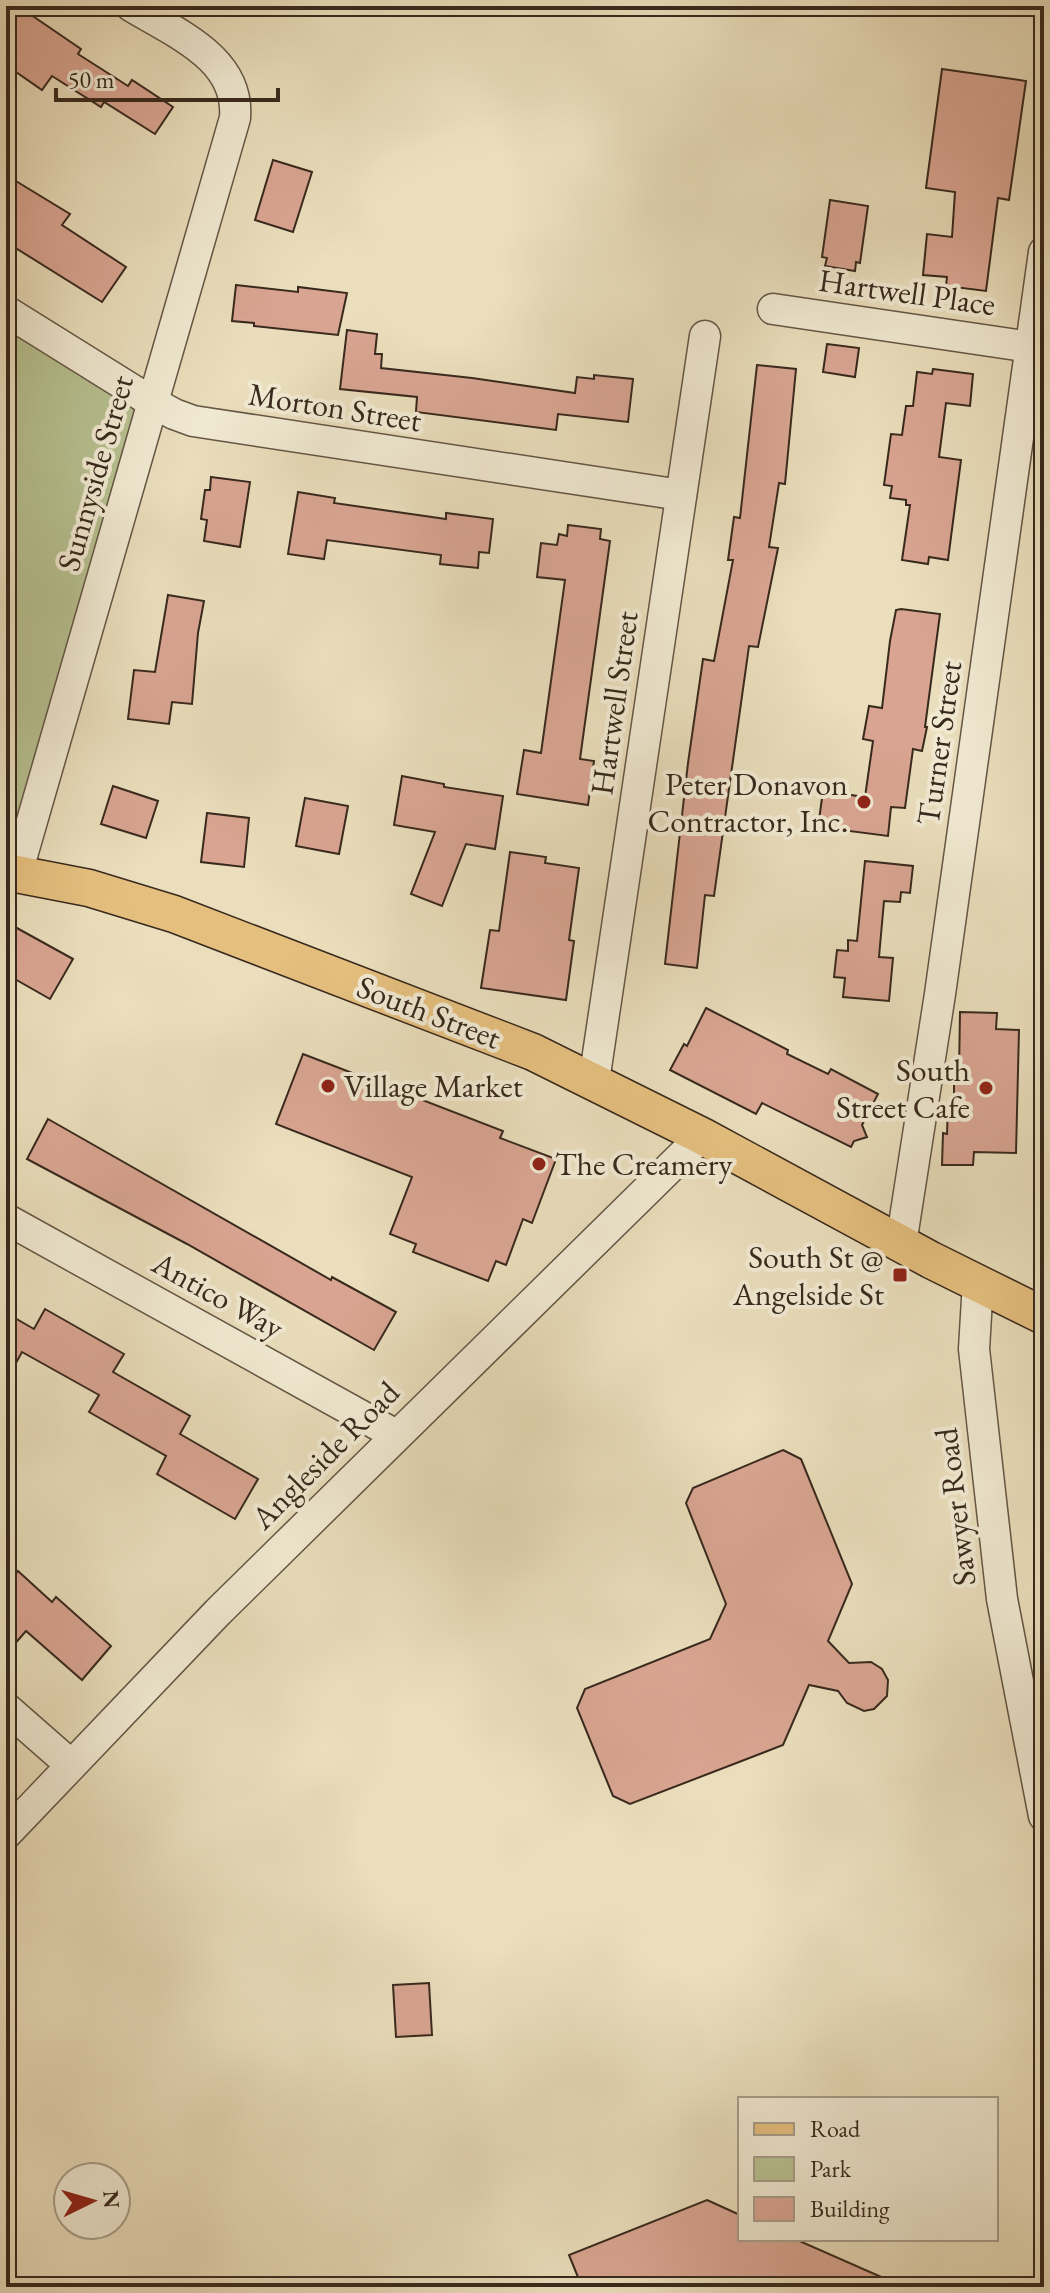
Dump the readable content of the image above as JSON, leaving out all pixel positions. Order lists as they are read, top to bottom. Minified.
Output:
{"streets":{"main road":["South Street"],"street":["Hartwell Place","Morton Street","Sunnyside Street","Hartwell Street","Turner Street","Antico Way","Angleside Road","Sawyer Road"]},"crossings":[["Hartwell Place","Turner Street"],["Morton Street","Sunnyside Street"],["Morton Street","Hartwell Street"],["Sunnyside Street","South Street"],["Hartwell Street","South Street"],["Turner Street","South Street"],["South Street","Angleside Road"],["South Street","Sawyer Road"],["Antico Way","Angleside Road"]],"places":{"other":["Peter Donavon Contractor, Inc.","Village Market","South Street Cafe","The Creamery"],"transit":["South St @ Angelside St"]},"legend":["Road","Park","Building"],"scale_bar":"50 m","north":"right"}
